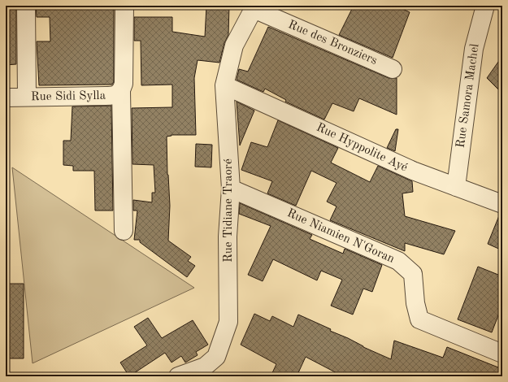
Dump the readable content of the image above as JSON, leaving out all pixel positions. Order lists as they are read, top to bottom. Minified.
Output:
{"streets":{"street":["Rue des Bronziers","Rue Samora Machel","Rue Sidi Sylla","Rue Hyppolite Ayé","Rue Tidiane Traoré","Rue Niamien N'Goran"]},"crossings":[["Rue des Bronziers","Rue Tidiane Traoré"],["Rue Samora Machel","Rue Hyppolite Ayé"],["Rue Hyppolite Ayé","Rue Tidiane Traoré"],["Rue Tidiane Traoré","Rue Niamien N'Goran"]]}
